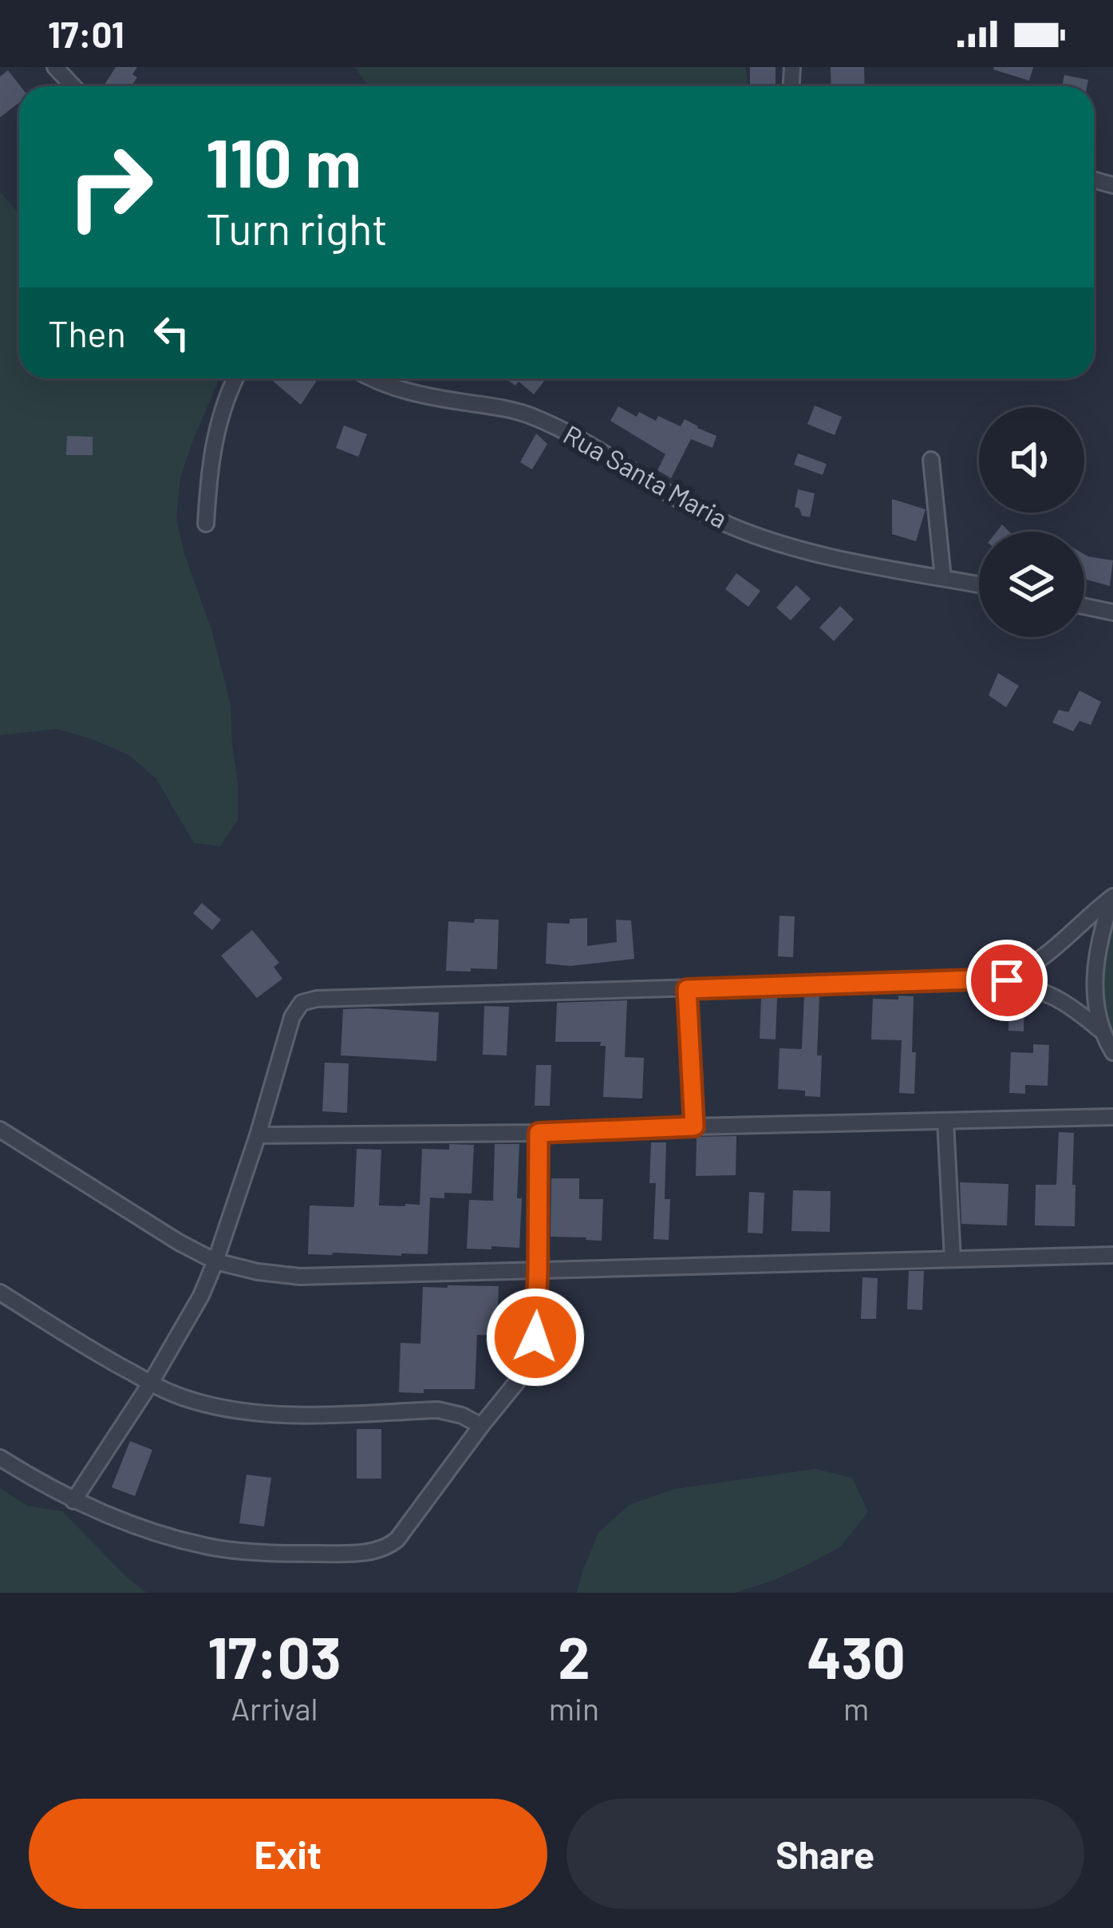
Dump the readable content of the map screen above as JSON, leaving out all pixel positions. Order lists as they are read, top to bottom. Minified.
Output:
{"streets":{"street":["Rua Santa Maria"]},"page":{"status":"17:01","turn":["110 m","Turn right"],"then":"Then","eta":["17:03","Arrival","2","min","430","m"],"buttons":["Exit","Share"]}}
